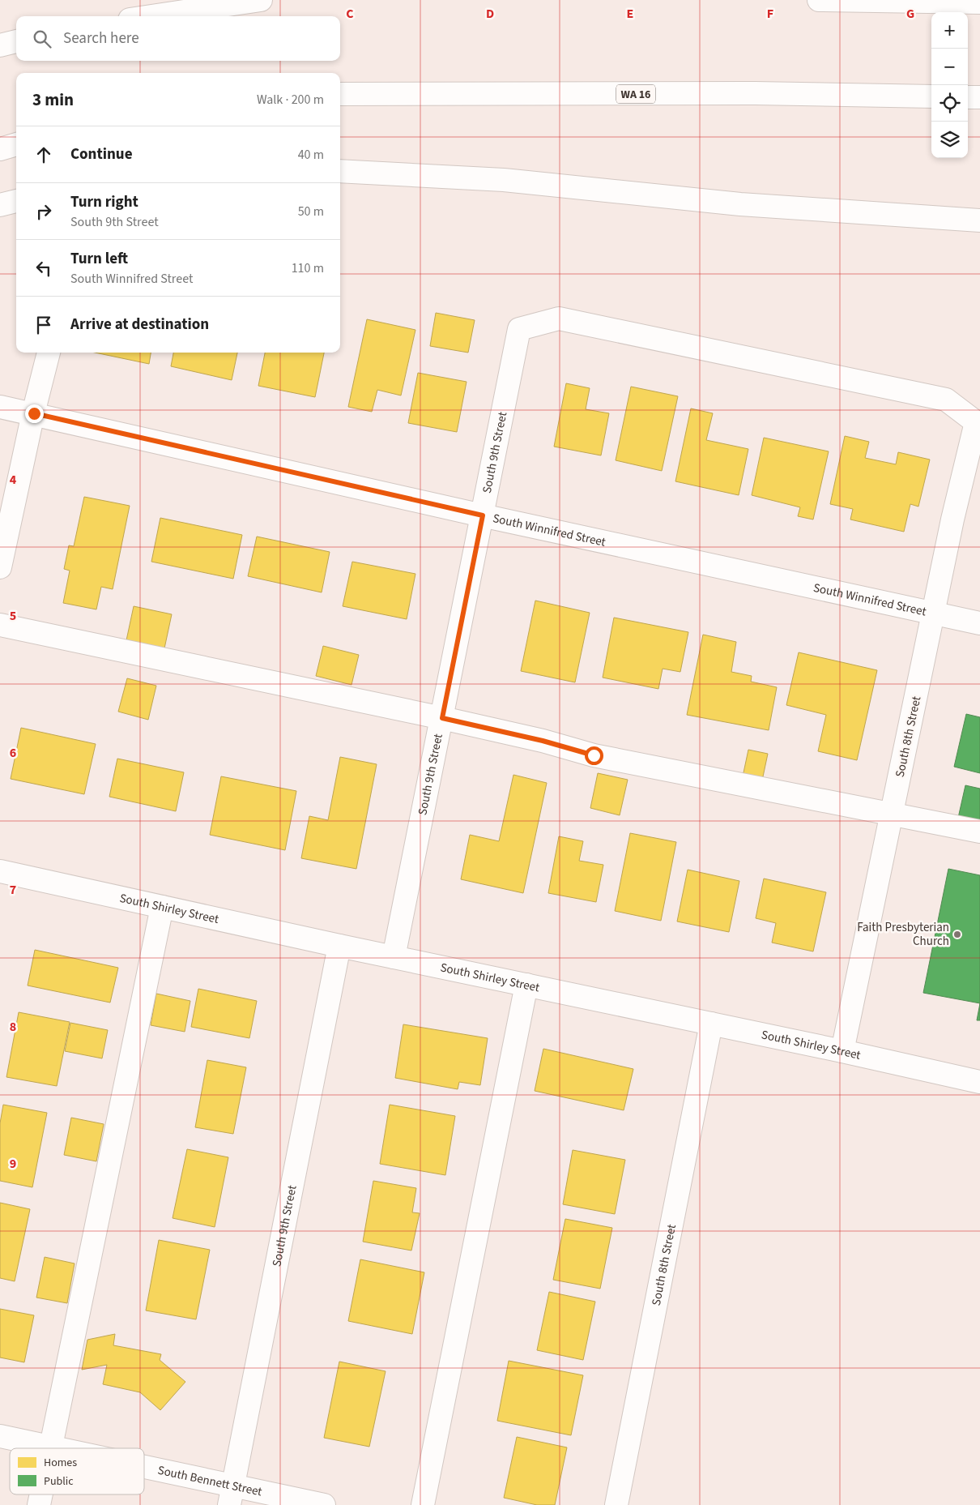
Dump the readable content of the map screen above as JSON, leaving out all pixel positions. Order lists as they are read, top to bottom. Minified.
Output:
{"streets":{"main road":["WA 16","South 9th Street","South Winnifred Street","South 8th Street","South Shirley Street","South Bennett Street"]},"crossings":[["South 9th Street","South Winnifred Street"],["South 9th Street","South 8th Street"],["South 9th Street","South Shirley Street"],["South 9th Street","South Bennett Street"],["South Winnifred Street","South 8th Street"],["South 8th Street","South Shirley Street"]],"places":["Faith Presbyterian Church"],"legend":["Homes","Public"],"page":{"map_buttons":["+","−"],"search":"Search here","heading":["3 min","Walk · 200 m"],"list":[["Continue","40 m"],["Turn right","South 9th Street","50 m"],["Turn left","South Winnifred Street","110 m"],"Arrive at destination"]},"grid":{"columns":["C","D","E","F","G"],"rows":["4","5","6","7","8","9"]}}
